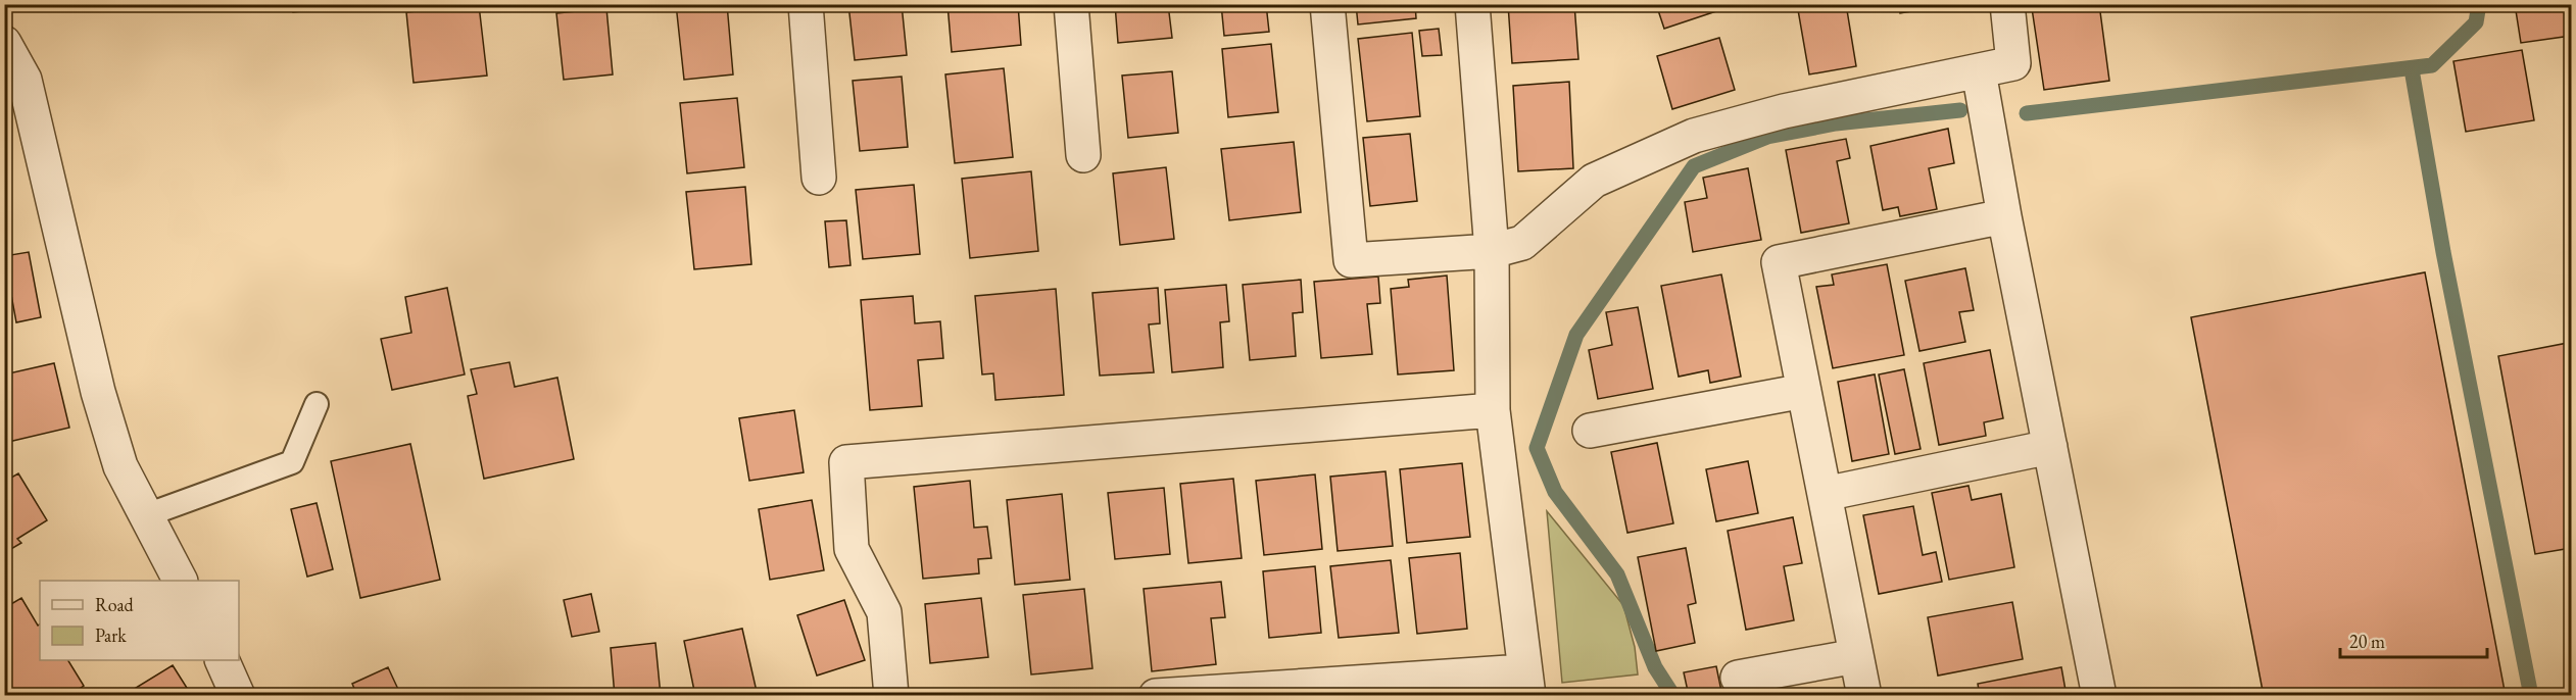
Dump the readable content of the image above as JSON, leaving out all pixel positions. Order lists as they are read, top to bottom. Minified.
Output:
{"legend":["Road","Park"],"scale_bar":"20 m"}
